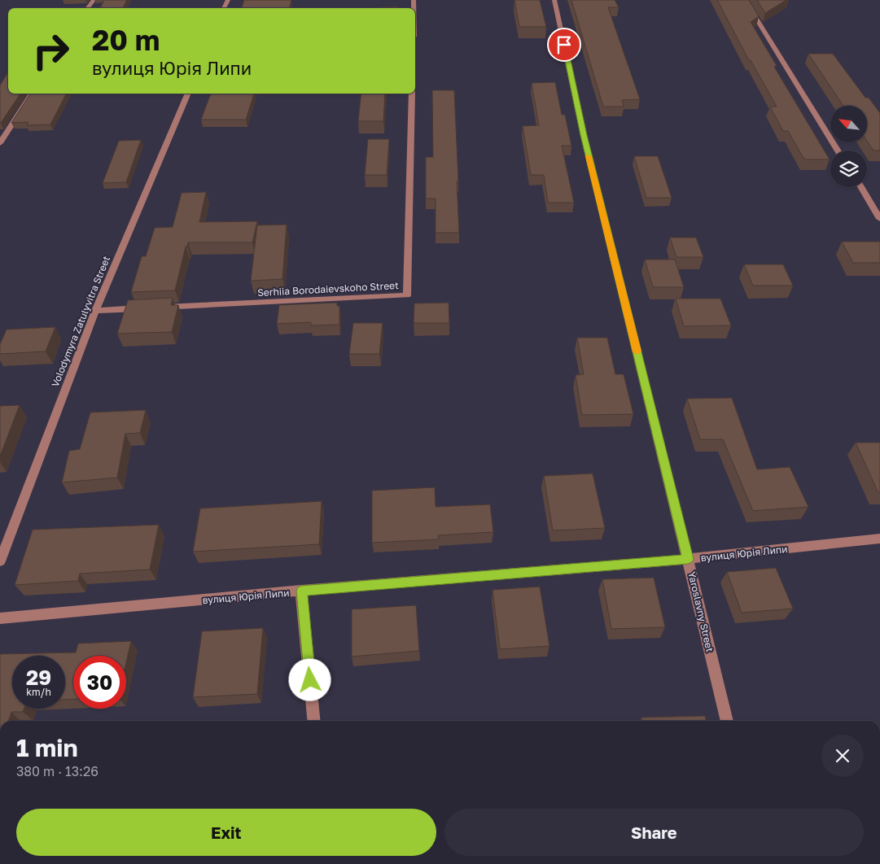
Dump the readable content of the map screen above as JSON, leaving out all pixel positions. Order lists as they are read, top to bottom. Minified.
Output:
{"streets":{"street":["Serhiia Borodaievskoho Street","Volodymyra Zatulyvitra Street","вулиця Юрія Липи","Yaroslavny Street"]},"crossings":[["Serhiia Borodaievskoho Street","Volodymyra Zatulyvitra Street"],["вулиця Юрія Липи","Yaroslavny Street"]],"north":"top left","page":{"turn":["20 m","вулиця Юрія Липи"],"speed":"29 km/h","limit":"30","heading":["1 min","380 m · 13:26"],"buttons":["Exit","Share"]}}
